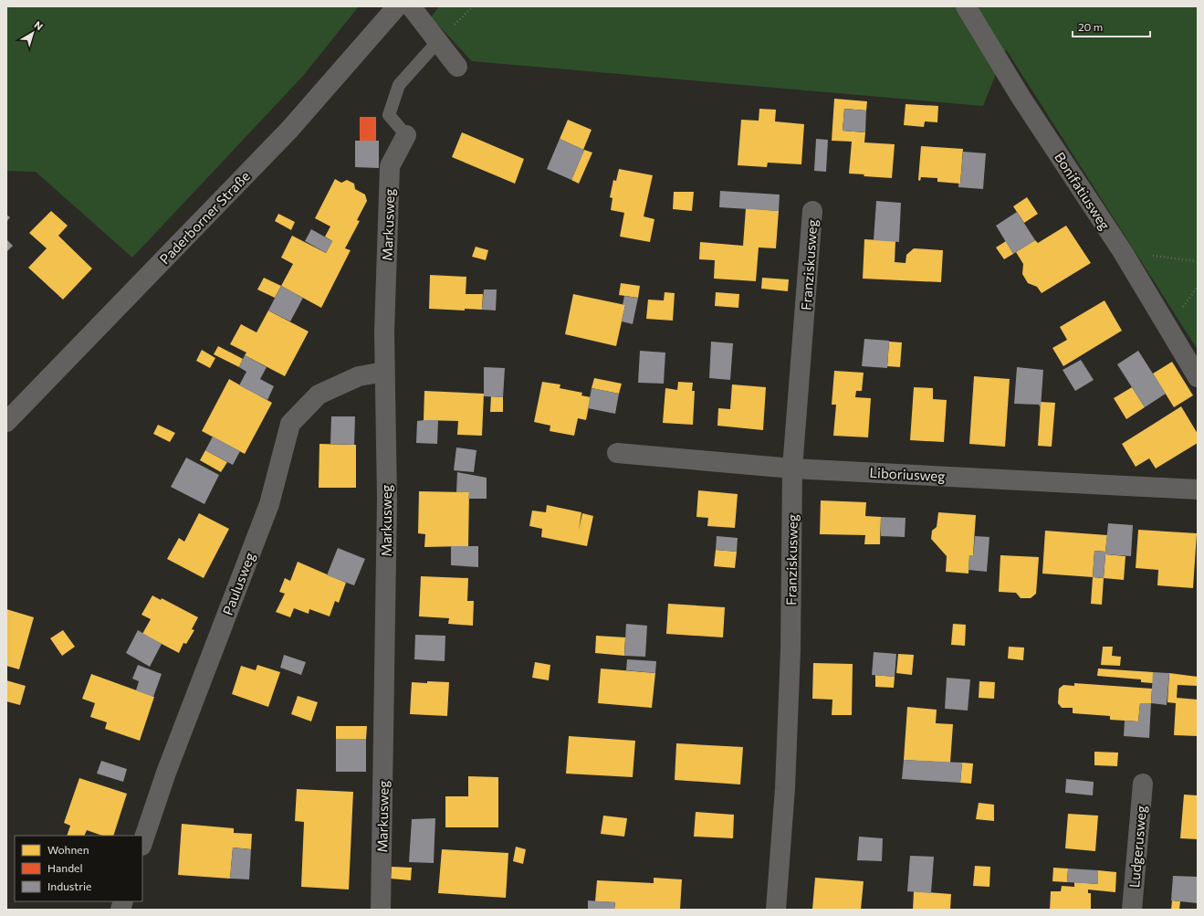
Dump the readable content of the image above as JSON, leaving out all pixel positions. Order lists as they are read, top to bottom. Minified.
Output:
{"streets":{"main road":["Paderborner Straße"],"street":["Bonifatiusweg","Markusweg","Franziskusweg","Liboriusweg","Paulusweg","Ludgerusweg"]},"crossings":[["Markusweg","Paulusweg"],["Franziskusweg","Liboriusweg"]],"legend":["Wohnen","Handel","Industrie"],"scale_bar":"20 m","north":"top right"}
